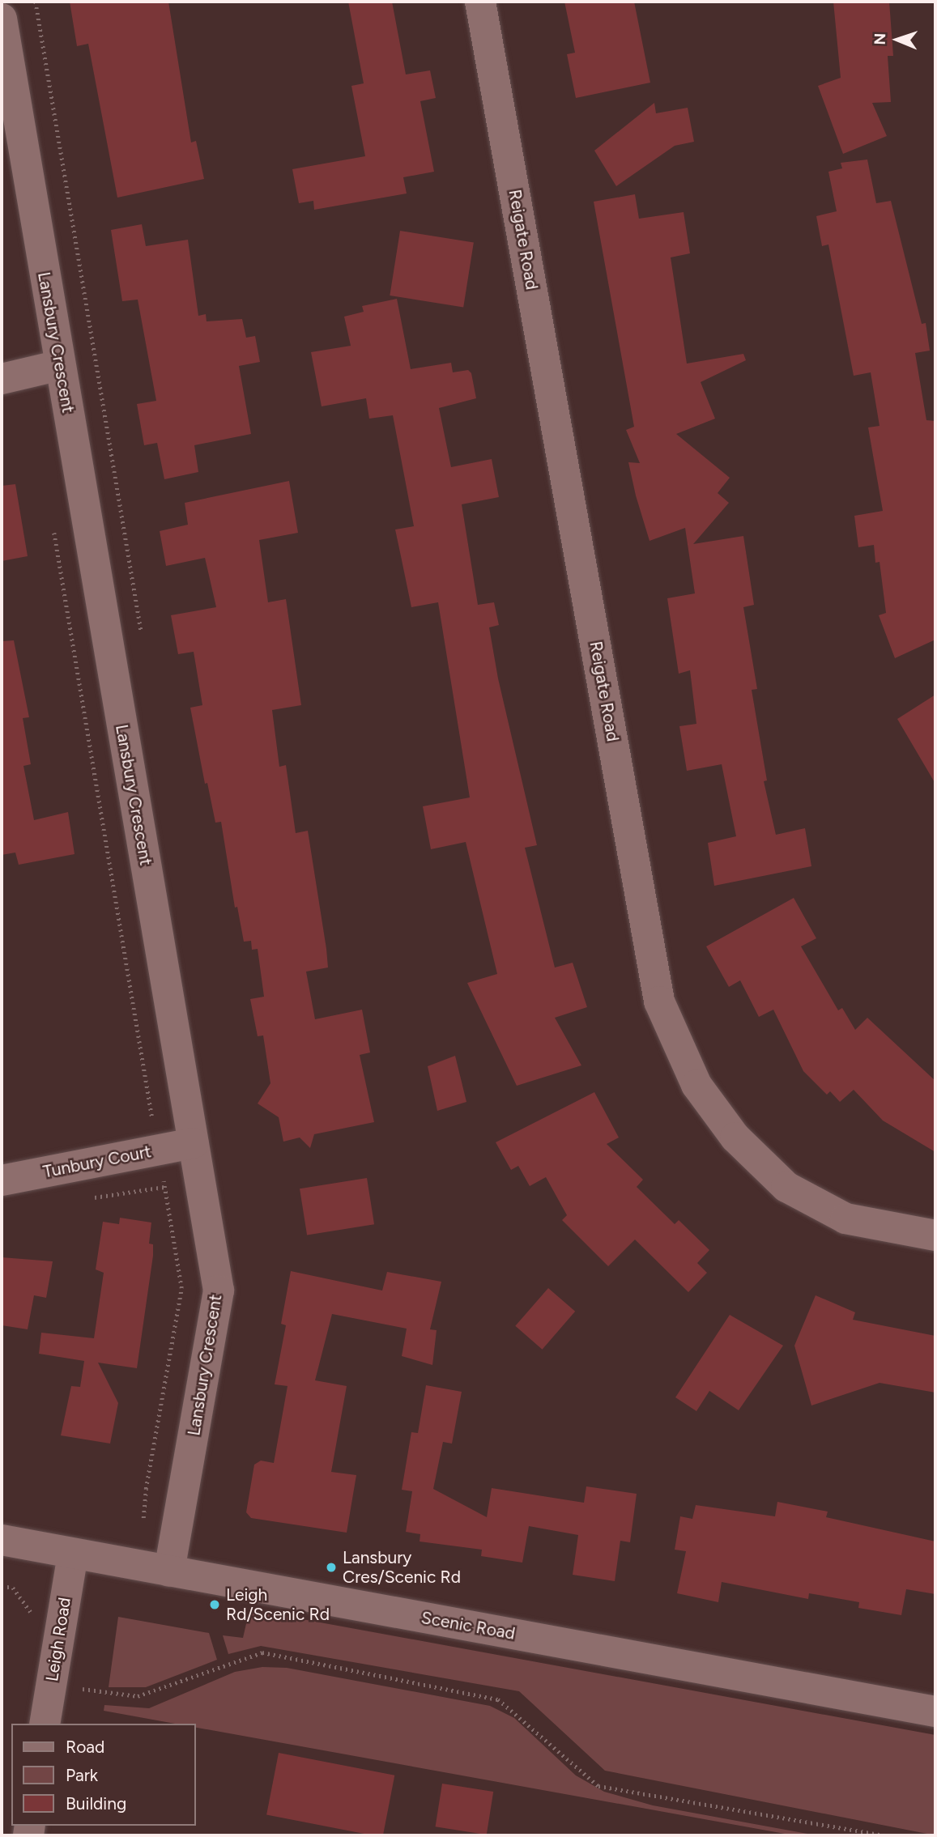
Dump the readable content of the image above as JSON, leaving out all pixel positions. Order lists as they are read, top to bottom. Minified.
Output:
{"streets":{"street":["Reigate Road","Lansbury Crescent","Tunbury Court","Scenic Road","Leigh Road"]},"crossings":[["Lansbury Crescent","Tunbury Court"],["Lansbury Crescent","Scenic Road"],["Scenic Road","Leigh Road"]],"places":["Lansbury Cres/Scenic Rd","Leigh Rd/Scenic Rd"],"legend":["Road","Park","Building"],"north":"left"}
